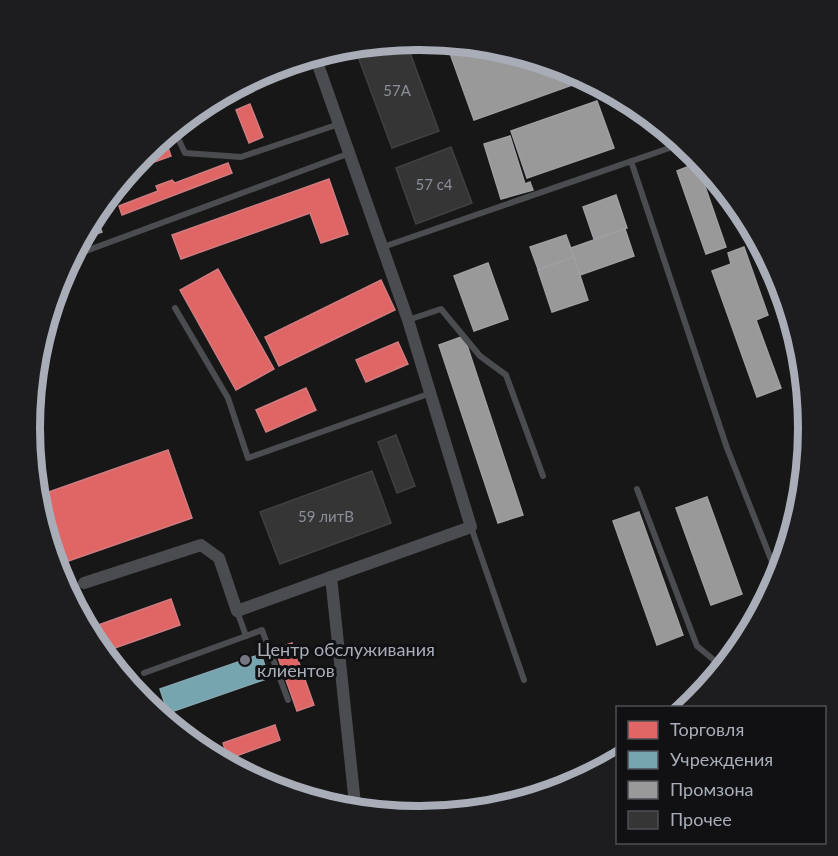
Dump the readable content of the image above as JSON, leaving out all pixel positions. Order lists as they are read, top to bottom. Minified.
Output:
{"places":["Центр обслуживания клиентов"],"house_numbers":["57А","57 с4","59 литВ"],"legend":["Торговля","Учреждения","Промзона","Прочее"]}
